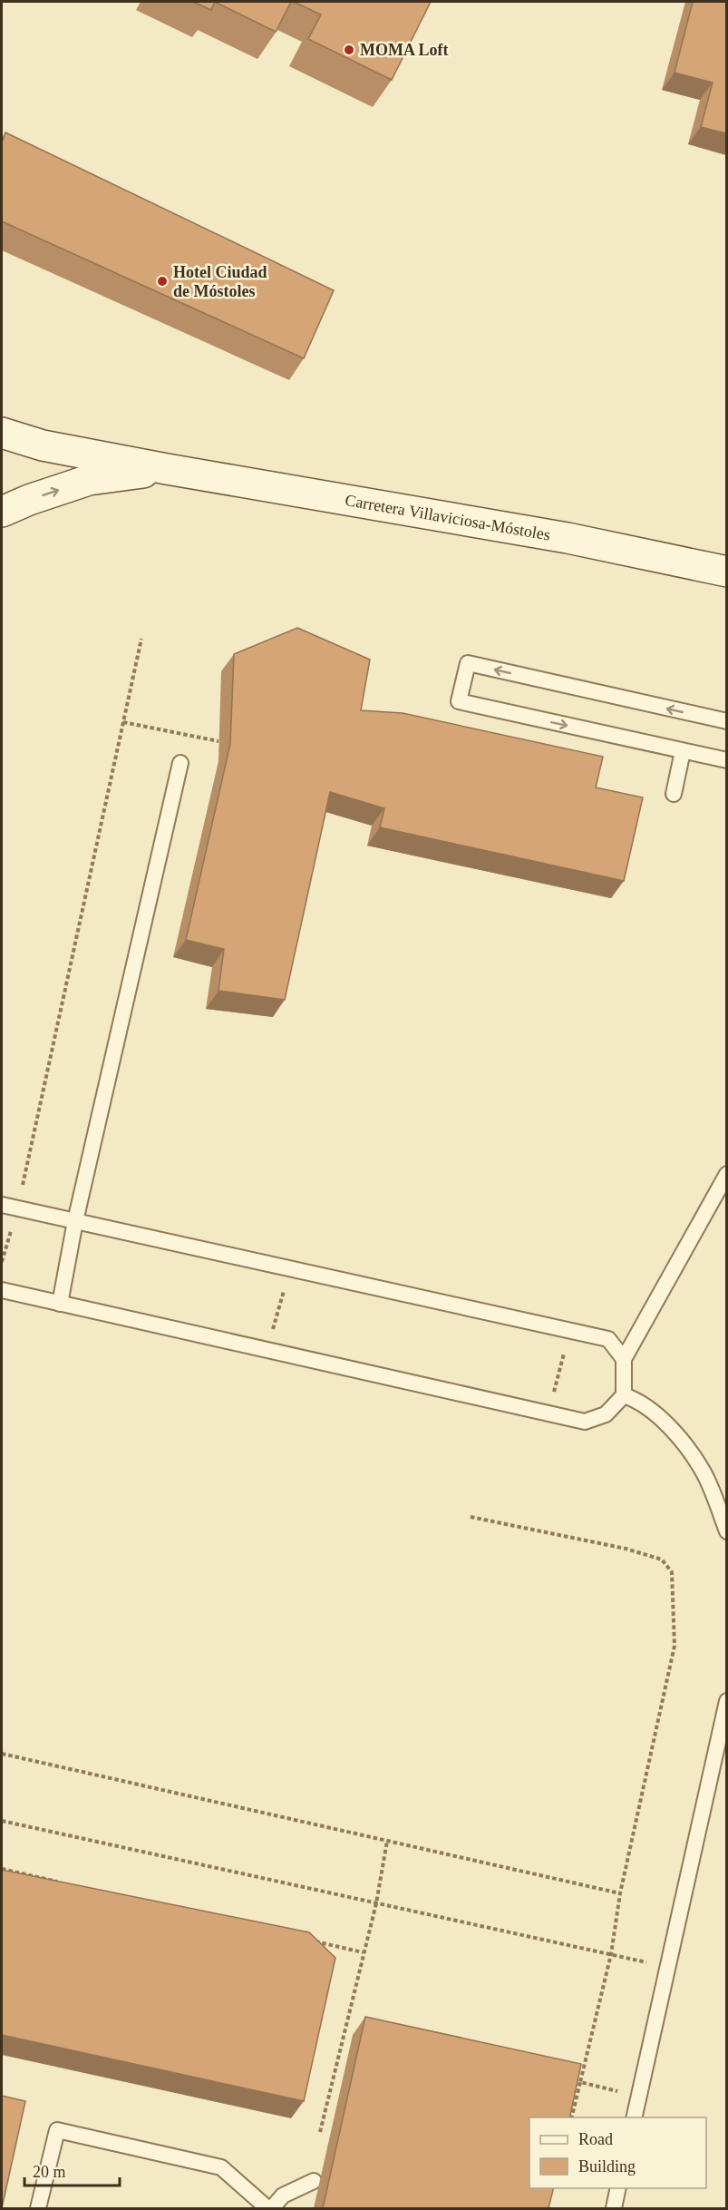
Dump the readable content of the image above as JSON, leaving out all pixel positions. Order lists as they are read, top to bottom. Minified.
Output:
{"streets":{"main road":["Carretera Villaviciosa-Móstoles"]},"places":["MOMA Loft","Hotel Ciudad de Móstoles"],"legend":["Road","Building"],"scale_bar":"20 m"}
